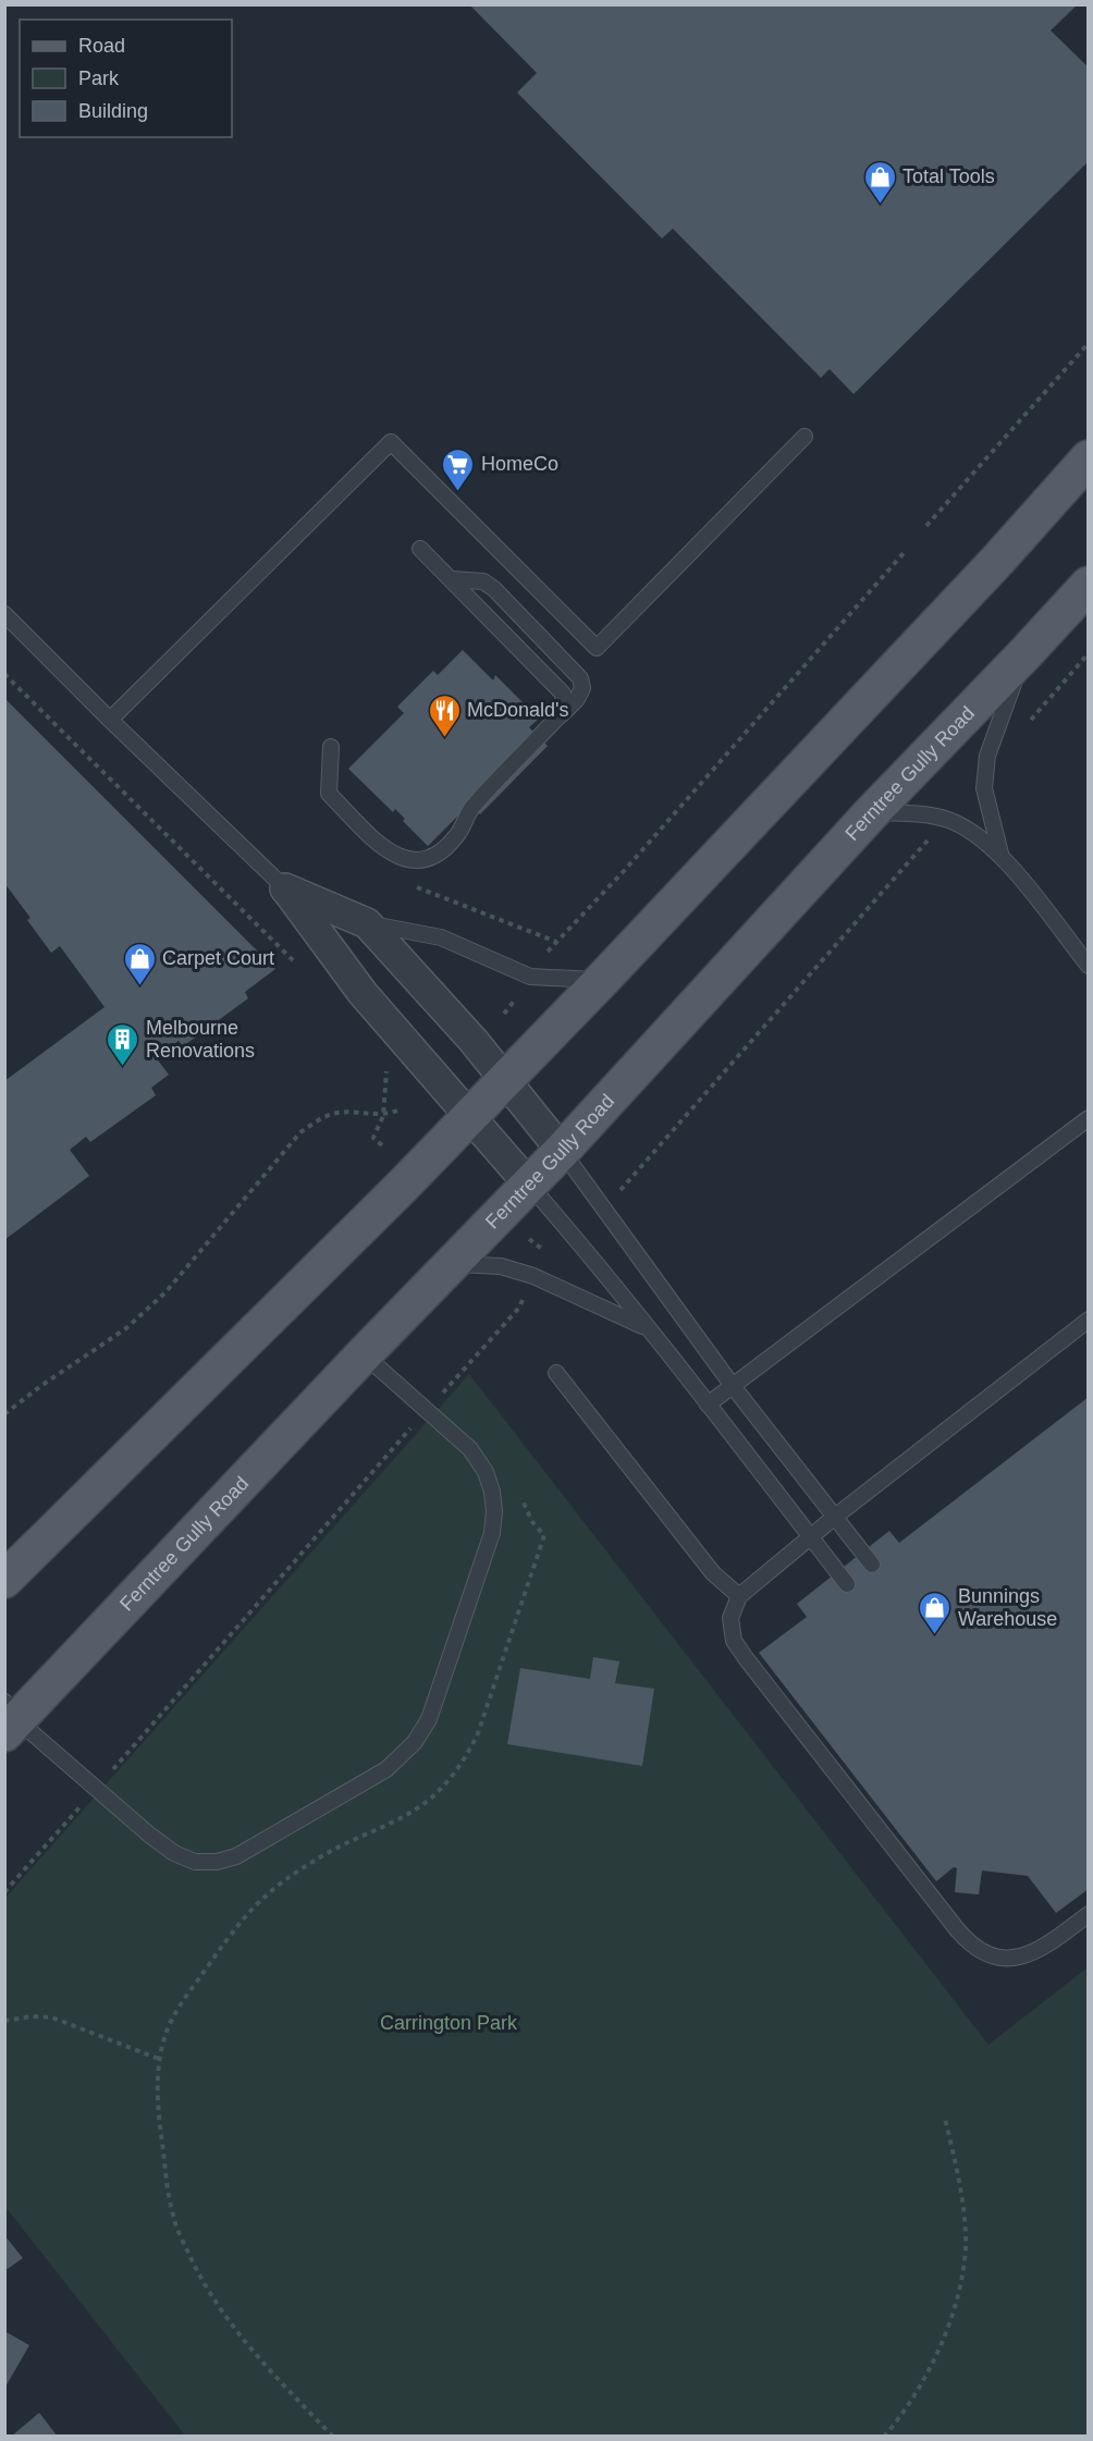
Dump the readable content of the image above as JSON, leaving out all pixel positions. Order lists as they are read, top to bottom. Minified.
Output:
{"streets":{"main road":["Ferntree Gully Road"]},"parks":["Carrington Park"],"places":{"shop":["Total Tools","Carpet Court","Bunnings Warehouse"],"supermarket":["HomeCo"],"restaurant":["McDonald's"],"building":["Melbourne Renovations"]},"legend":["Road","Park","Building"]}
